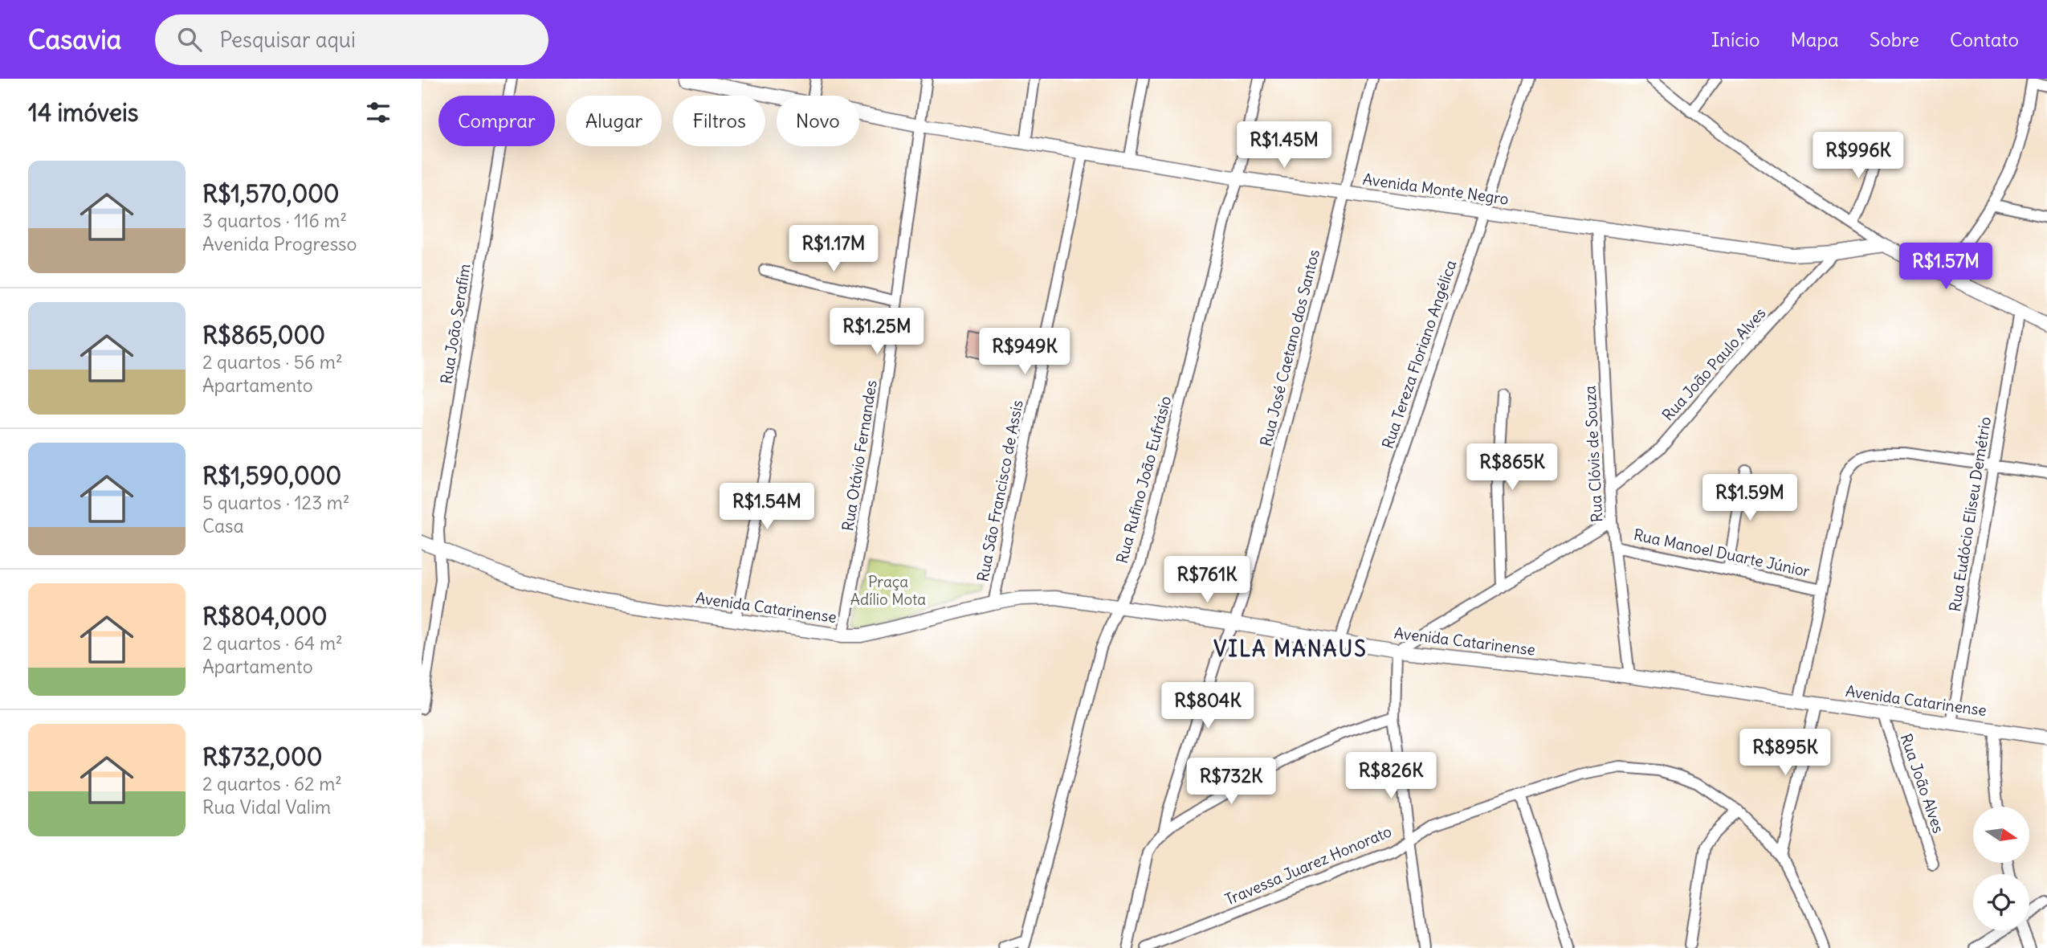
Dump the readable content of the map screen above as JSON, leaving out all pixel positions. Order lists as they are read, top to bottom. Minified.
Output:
{"streets":{"street":["Avenida Monte Negro","Rua João Serafim","Rua José Caetano dos Santos","Rua Tereza Floriano Angélica","Rua João Paulo Alves","Rua Clóvis de Souza","Rua Otávio Fernandes","Rua Rufino João Eufrásio","Rua São Francisco de Assis","Rua Eudócio Eliseu Demétrio","Rua Manoel Duarte Júnior","Avenida Catarinense","Rua João Alves","Travessa Juarez Honorato"]},"crossings":[["Avenida Monte Negro","Rua José Caetano dos Santos"],["Avenida Monte Negro","Rua Tereza Floriano Angélica"],["Avenida Monte Negro","Rua João Paulo Alves"],["Avenida Monte Negro","Rua Clóvis de Souza"],["Avenida Monte Negro","Rua Otávio Fernandes"],["Avenida Monte Negro","Rua Rufino João Eufrásio"],["Avenida Monte Negro","Rua São Francisco de Assis"],["Rua João Serafim","Avenida Catarinense"],["Rua José Caetano dos Santos","Avenida Catarinense"],["Rua Tereza Floriano Angélica","Avenida Catarinense"],["Rua João Paulo Alves","Rua Clóvis de Souza"],["Rua Clóvis de Souza","Rua Manoel Duarte Júnior"],["Rua Clóvis de Souza","Avenida Catarinense"],["Rua Otávio Fernandes","Avenida Catarinense"],["Rua Rufino João Eufrásio","Avenida Catarinense"],["Rua São Francisco de Assis","Avenida Catarinense"],["Rua Eudócio Eliseu Demétrio","Avenida Catarinense"],["Avenida Catarinense","Rua João Alves"]],"districts":["VILA MANAUS"],"parks":["Praça Adílio Mota"],"north":"right","page":{"header":"Casavia","search":"Pesquisar aqui","nav":["Início","Mapa","Sobre","Contato"],"heading":"14 imóveis","chip":["Comprar","Alugar","Filtros","Novo"],"price":["R$1.45M","R$996K","R$1.17M","R$1.57M","R$1.25M","R$949K","R$865K","R$1.59M","R$1.54M","R$761K","R$804K","R$895K","R$826K","R$732K"],"list":[{"name":"R$1,570,000","note":"3 quartos · 116 m² · Avenida Progresso"},{"name":"R$865,000","note":"2 quartos · 56 m² · Apartamento"},{"name":"R$1,590,000","note":"5 quartos · 123 m² · Casa"},{"name":"R$804,000","note":"2 quartos · 64 m² · Apartamento"},{"name":"R$732,000","note":"2 quartos · 62 m² · Rua Vidal Valim"}]}}
